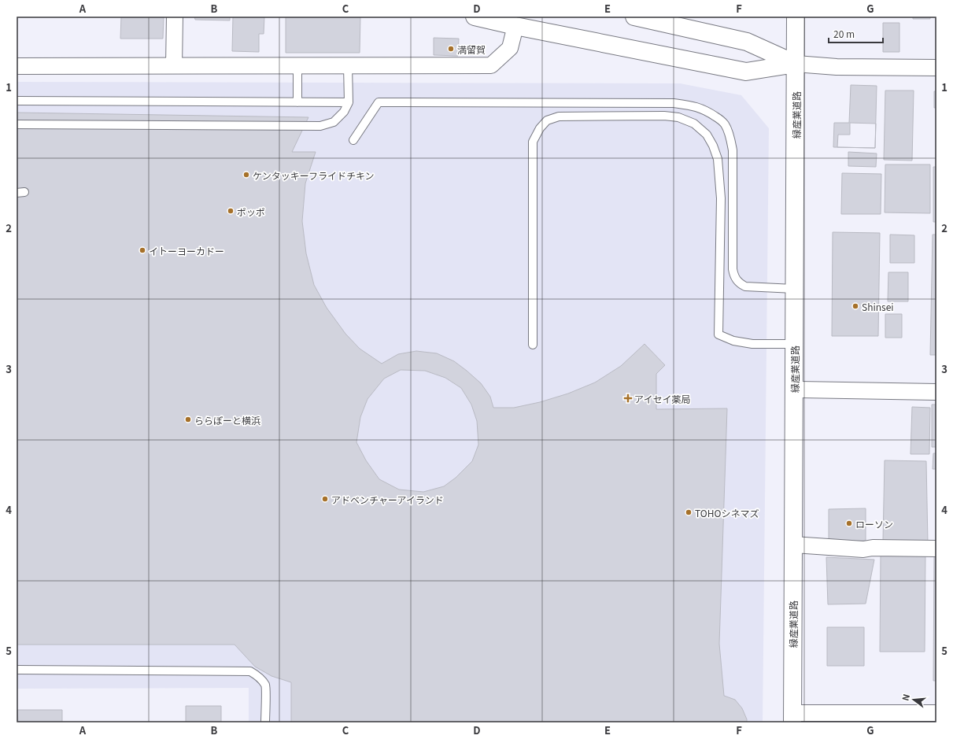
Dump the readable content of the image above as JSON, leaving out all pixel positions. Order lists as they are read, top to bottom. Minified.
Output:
{"streets":{"street":["緑産業道路"]},"places":{"other":["満留賀","ケンタッキーフライドチキン","ポッポ","イトーヨーカドー","Shinsei","ららぽーと横浜","アドベンチャーアイランド","TOHOシネマズ","ローソン"],"health":["アイセイ薬局"]},"scale_bar":"20 m","north":"left","grid":{"columns":["A","B","C","D","E","F","G"],"rows":["1","2","3","4","5"]}}
